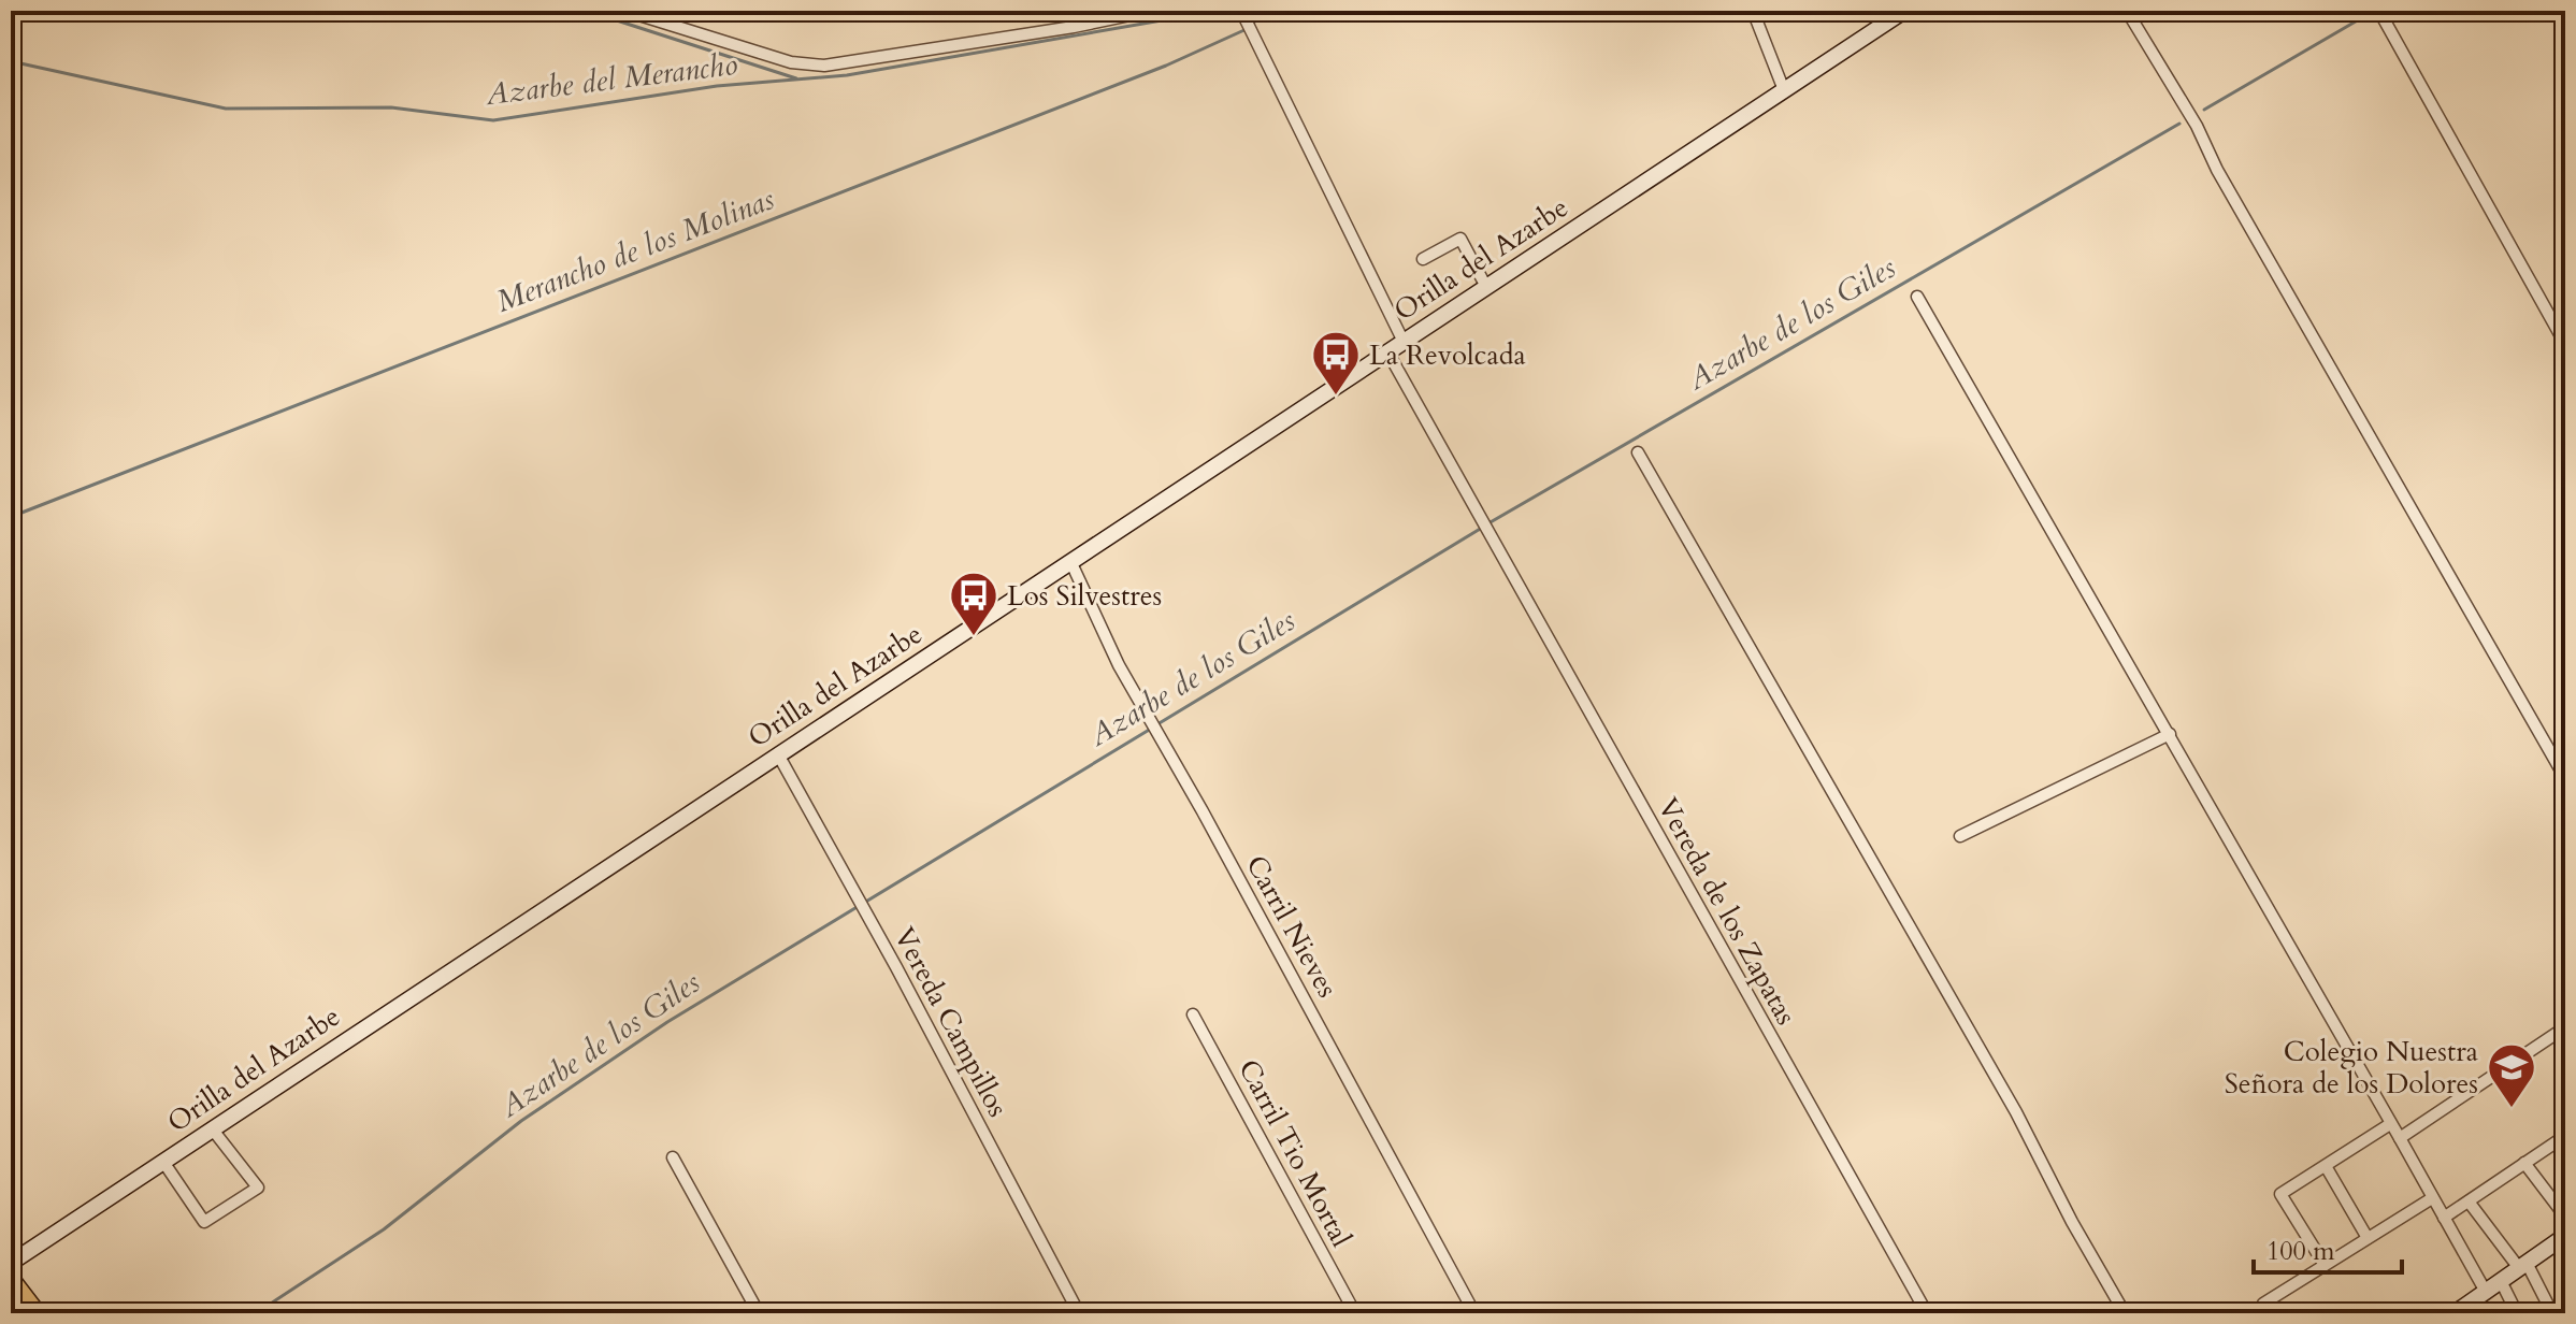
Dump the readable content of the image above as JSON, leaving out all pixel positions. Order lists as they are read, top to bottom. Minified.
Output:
{"streets":{"street":["Orilla del Azarbe","Vereda de los Zapatas","Carril Nieves","Vereda Campillos","Carril Tio Mortal"]},"crossings":[["Orilla del Azarbe","Vereda de los Zapatas"],["Orilla del Azarbe","Carril Nieves"],["Orilla del Azarbe","Vereda Campillos"]],"water":["Azarbe del Merancho","Merancho de los Molinas","Azarbe de los Giles"],"places":{"bus stop":["La Revolcada","Los Silvestres"],"school or university":["Colegio Nuestra Señora de los Dolores"]},"scale_bar":"100 m"}
